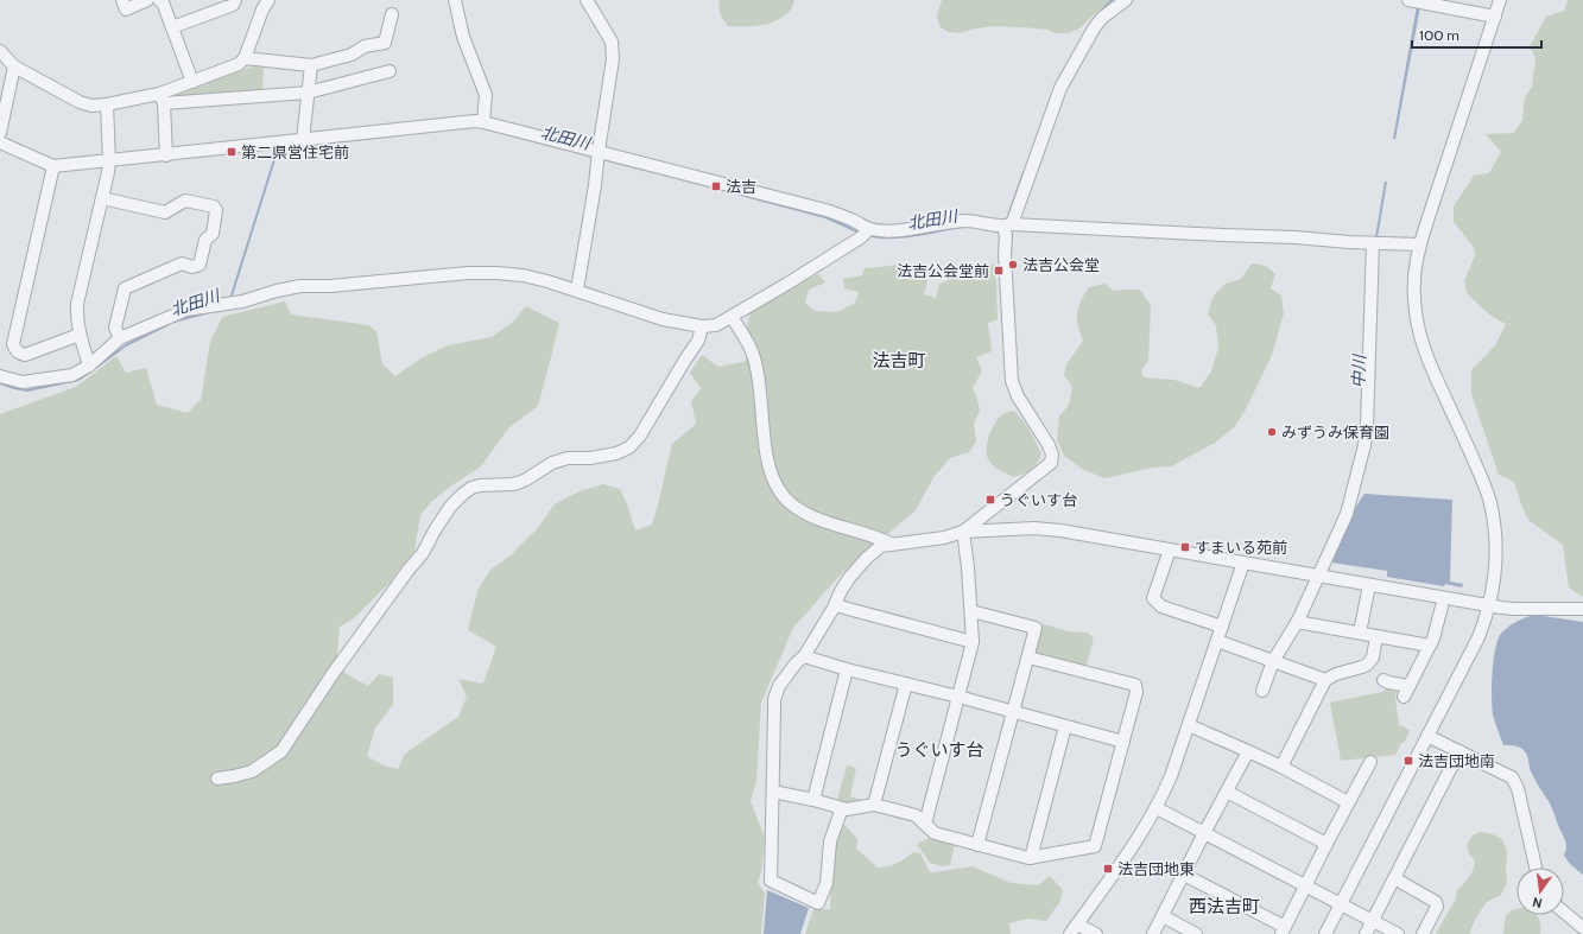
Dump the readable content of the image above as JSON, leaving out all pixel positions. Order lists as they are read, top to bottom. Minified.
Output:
{"districts":["法吉町","うぐいす台","西法吉町"],"water":["北田川","中川"],"places":{"transit":["第二県営住宅前","法吉","法吉公会堂前","うぐいす台","すまいる苑前","法吉団地南","法吉団地東"],"other":["法吉公会堂","みずうみ保育園"]},"scale_bar":"100 m","north":"bottom"}
